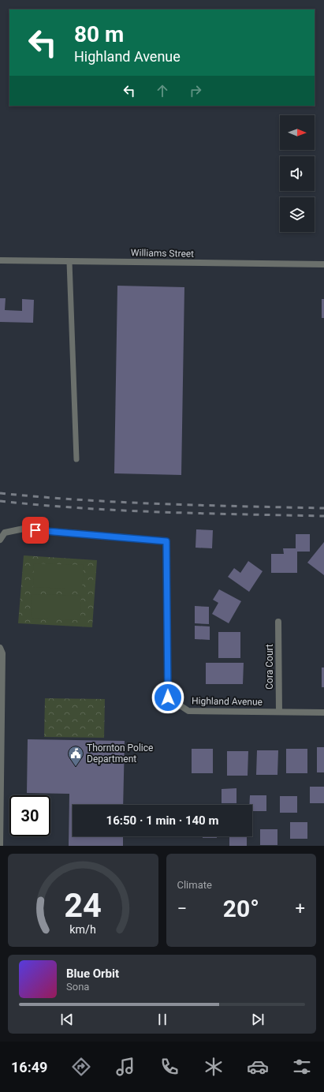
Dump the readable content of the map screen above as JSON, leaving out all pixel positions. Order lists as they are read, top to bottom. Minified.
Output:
{"streets":{"street":["Williams Street","Cora Court","Highland Avenue"]},"crossings":[["Cora Court","Highland Avenue"]],"places":{"public building":["Thornton Police Department"]},"north":"right","page":{"turn":["80 m","Highland Avenue"],"limit":"30","trip":"16:50 · 1 min · 140 m","tile":"Climate","heat":["−","20°","+"],"song":["Blue Orbit","Sona"],"tabs":"16:49","gauge":["24","km/h"]}}
